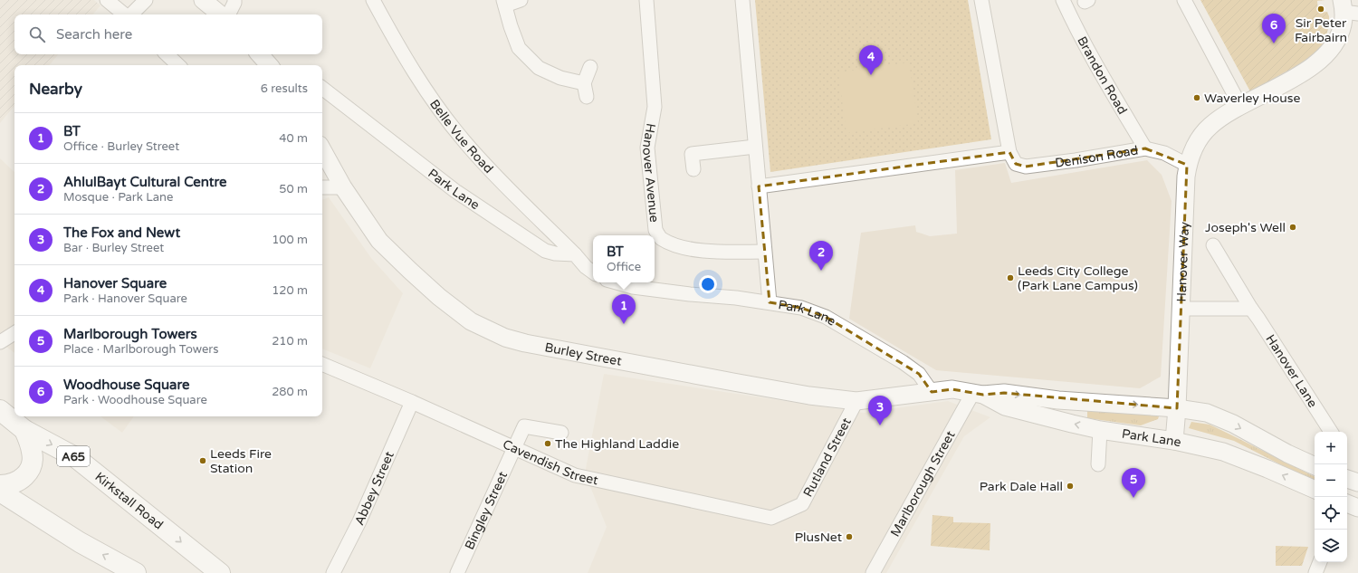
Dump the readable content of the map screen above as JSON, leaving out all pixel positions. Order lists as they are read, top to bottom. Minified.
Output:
{"streets":{"main road":["A65","Kirkstall Road"],"street":["Brandon Road","Belle Vue Road","Denison Road","Hanover Avenue","Park Lane","Hanover Way","Burley Street","Hanover Lane","Rutland Street","Cavendish Street","Marlborough Street","Abbey Street","Bingley Street"]},"crossings":[["Brandon Road","Denison Road"],["Belle Vue Road","Park Lane"],["Denison Road","Hanover Way"],["Park Lane","Hanover Way"],["Park Lane","Burley Street"],["Park Lane","Marlborough Street"],["Burley Street","Rutland Street"],["Rutland Street","Cavendish Street"],["Cavendish Street","Abbey Street"],["Cavendish Street","Bingley Street"]],"places":["Sir Peter Fairbairn","Waverley House","Joseph's Well","Leeds City College (Park Lane Campus)","The Highland Laddie","Leeds Fire Station","Park Dale Hall","PlusNet"],"page":{"pins":["6","4","2","1","3","5"],"search":"Search here","heading":["Nearby","6 results"],"list":[{"mark":"1","name":"BT","note":"Office · Burley Street","value":"40 m"},{"mark":"2","name":"AhlulBayt Cultural Centre","note":"Mosque · Park Lane","value":"50 m"},{"mark":"3","name":"The Fox and Newt","note":"Bar · Burley Street","value":"100 m"},{"mark":"4","name":"Hanover Square","note":"Park · Hanover Square","value":"120 m"},{"mark":"5","name":"Marlborough Towers","note":"Place · Marlborough Towers","value":"210 m"},{"mark":"6","name":"Woodhouse Square","note":"Park · Woodhouse Square","value":"280 m"}],"popup":["BT","Office"],"map_buttons":["+","−"]}}
